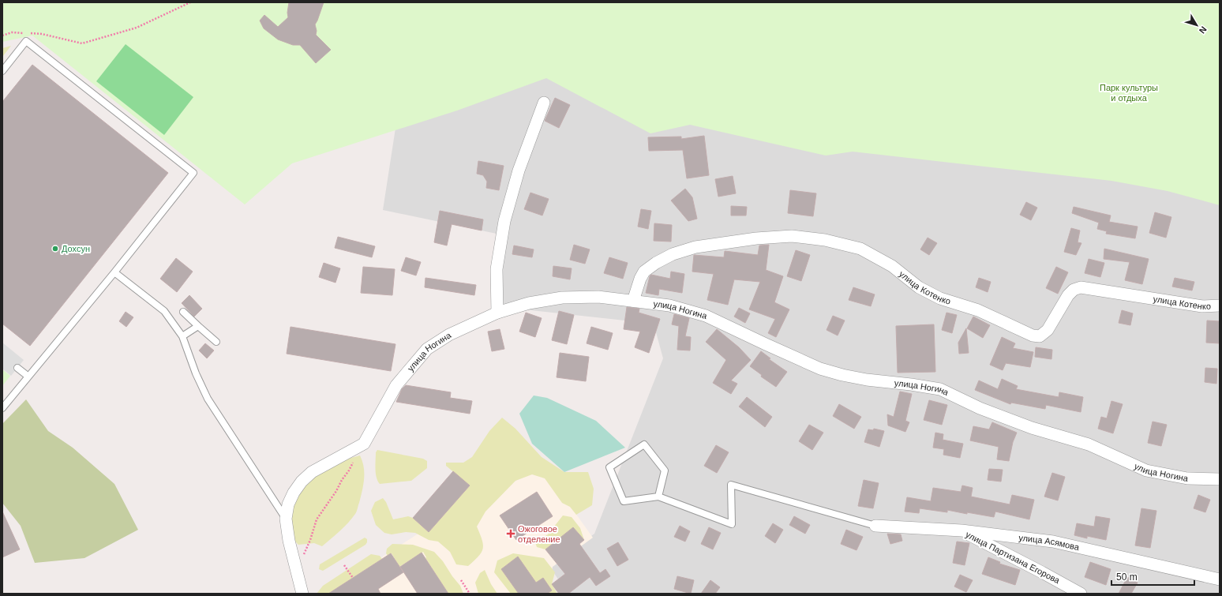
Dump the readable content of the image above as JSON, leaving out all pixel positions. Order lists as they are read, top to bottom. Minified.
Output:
{"streets":{"street":["улица Котенко","улица Ногина","улица Асямова","улица Партизана Егорова"]},"crossings":[["улица Котенко","улица Ногина"],["улица Асямова","улица Партизана Егорова"]],"parks":["Парк культуры и отдыха"],"places":{"other":["Дохсун"],"health":["Ожоговое отделение"]},"scale_bar":"50 m","north":"bottom right"}
